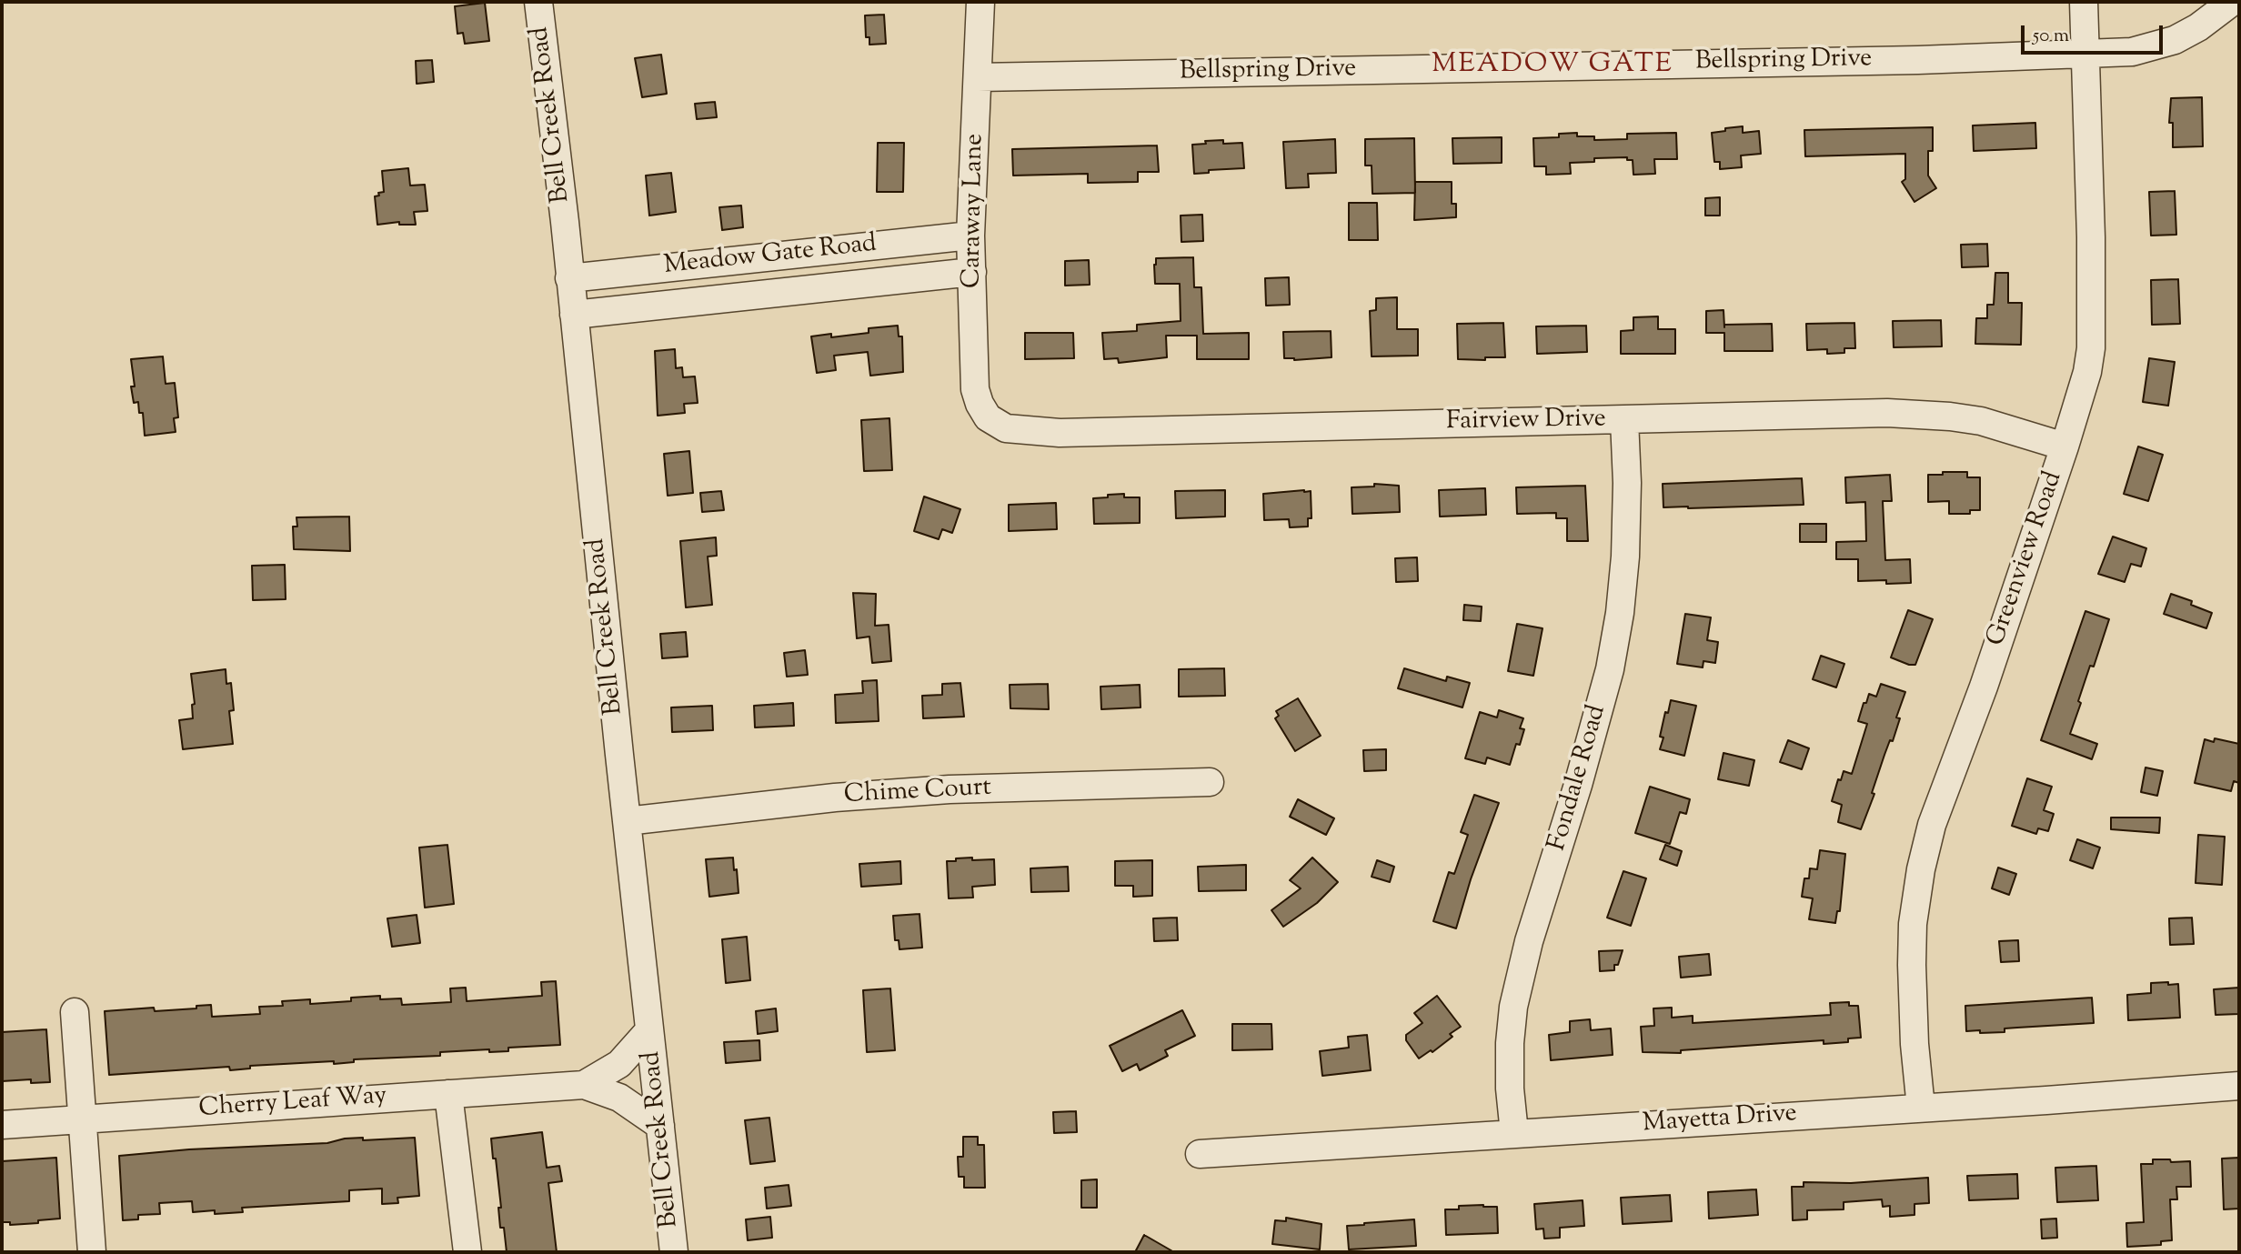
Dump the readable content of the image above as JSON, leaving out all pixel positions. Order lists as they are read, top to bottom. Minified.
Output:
{"streets":{"street":["Bellspring Drive","Bell Creek Road","Caraway Lane","Meadow Gate Road","Fairview Drive","Greenview Road","Fondale Road","Chime Court","Cherry Leaf Way","Mayetta Drive"]},"crossings":[["Bellspring Drive","Caraway Lane"],["Bellspring Drive","Greenview Road"],["Bell Creek Road","Meadow Gate Road"],["Bell Creek Road","Chime Court"],["Bell Creek Road","Cherry Leaf Way"],["Caraway Lane","Meadow Gate Road"],["Caraway Lane","Fairview Drive"],["Fairview Drive","Greenview Road"],["Fairview Drive","Fondale Road"],["Greenview Road","Mayetta Drive"],["Fondale Road","Mayetta Drive"]],"districts":["MEADOW GATE"],"scale_bar":"50 m"}
